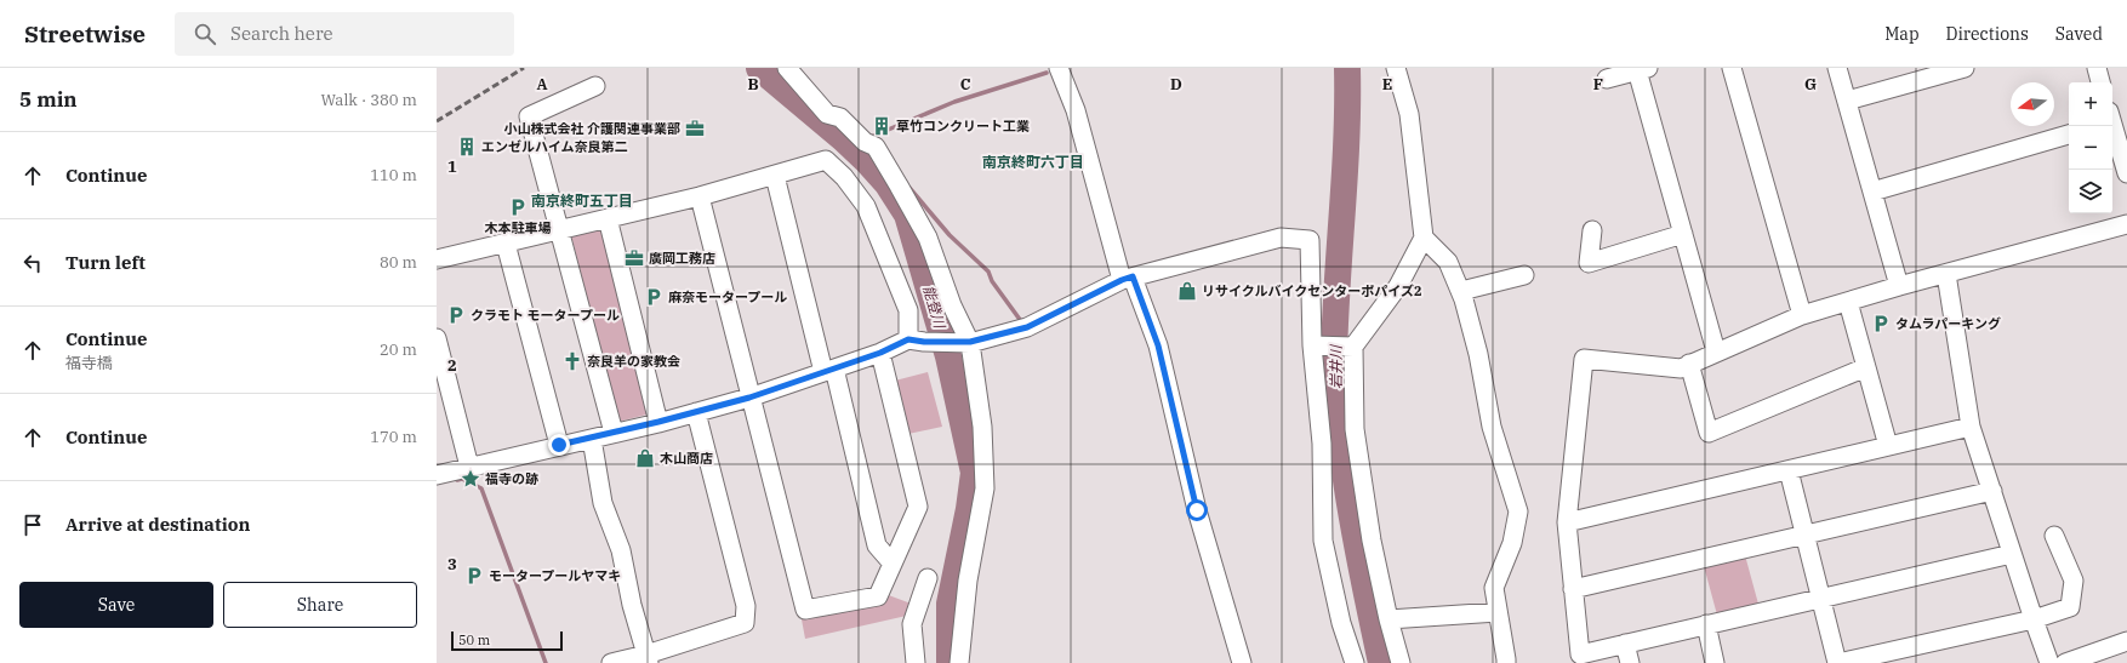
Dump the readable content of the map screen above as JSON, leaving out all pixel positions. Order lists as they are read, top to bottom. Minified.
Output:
{"districts":["南京終町六丁目","南京終町五丁目"],"water":["能登川","岩井川"],"places":{"building":["草竹コンクリート工業","エンゼルハイム奈良第二"],"office":["小山株式会社 介護関連事業部","廣岡工務店"],"parking":["木本駐車場","麻奈モータープール","クラモト モータープール","タムラパーキング","モータープールヤマキ"],"shop":["リサイクルバイクセンターポパイズ2","木山商店"],"church":["奈良羊の家教会"],"place":["福寺の跡"]},"scale_bar":"50 m","north":"left","page":{"header":"Streetwise","search":"Search here","nav":["Map","Directions","Saved"],"heading":["5 min","Walk · 380 m"],"map_buttons":["+","−"],"list":[["Continue","110 m"],["Turn left","80 m"],["Continue","福寺橋","20 m"],["Continue","170 m"],"Arrive at destination"],"buttons":["Save","Share"],"scale":"50 m"},"grid":{"columns":["A","B","C","D","E","F","G"],"rows":["1","2","3"]}}
